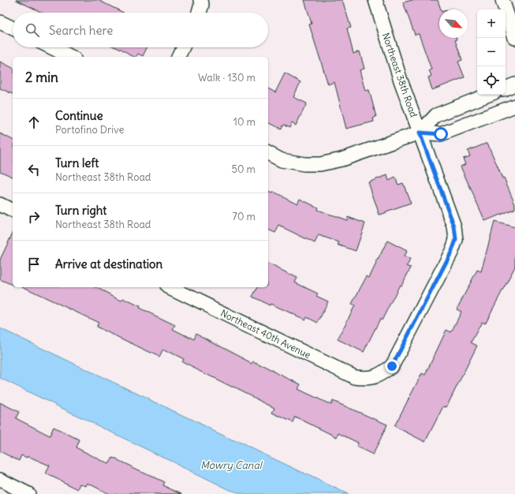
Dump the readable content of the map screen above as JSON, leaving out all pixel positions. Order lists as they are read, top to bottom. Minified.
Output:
{"streets":{"street":["Northeast 38th Road","Northeast 40th Avenue"]},"crossings":[["Northeast 38th Road","Northeast 40th Avenue"]],"water":["Mowry Canal"],"north":"bottom right","page":{"map_buttons":["+","−"],"search":"Search here","heading":["2 min","Walk · 130 m"],"list":[["Continue","Portofino Drive","10 m"],["Turn left","Northeast 38th Road","50 m"],["Turn right","Northeast 38th Road","70 m"],"Arrive at destination"]}}
